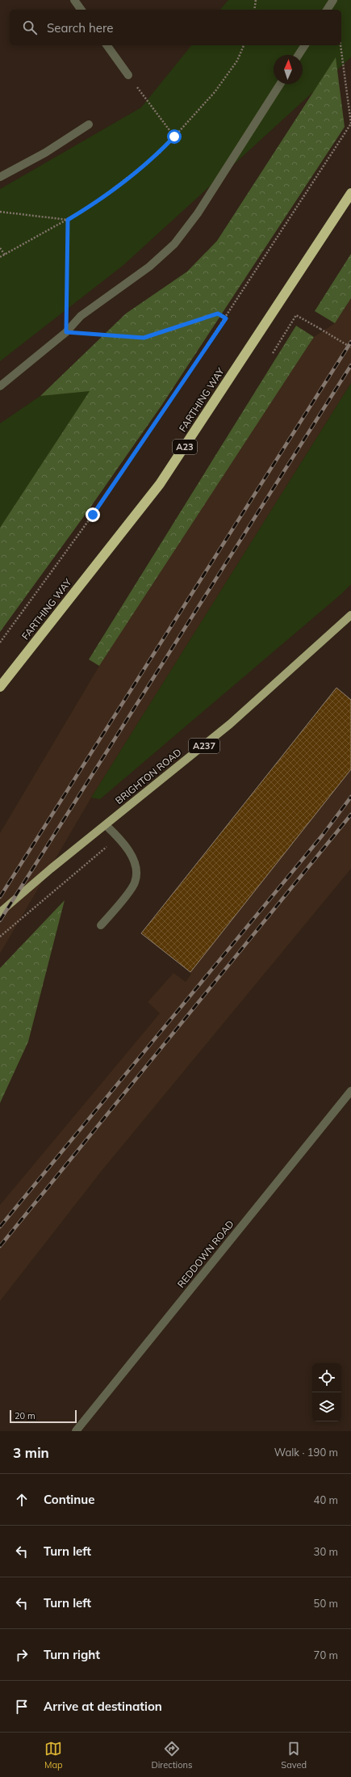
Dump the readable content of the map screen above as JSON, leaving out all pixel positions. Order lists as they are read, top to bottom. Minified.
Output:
{"streets":{"highway":["FARTHING WAY","A23"],"main road":["A237","BRIGHTON ROAD"],"street":["REDDOWN ROAD"]},"scale_bar":"20 m","north":"top","page":{"search":"Search here","scale":"20 m","heading":["3 min","Walk · 190 m"],"list":[["Continue","40 m"],["Turn left","30 m"],["Turn left","50 m"],["Turn right","70 m"],"Arrive at destination"],"nav":["Map","Directions","Saved"]}}
